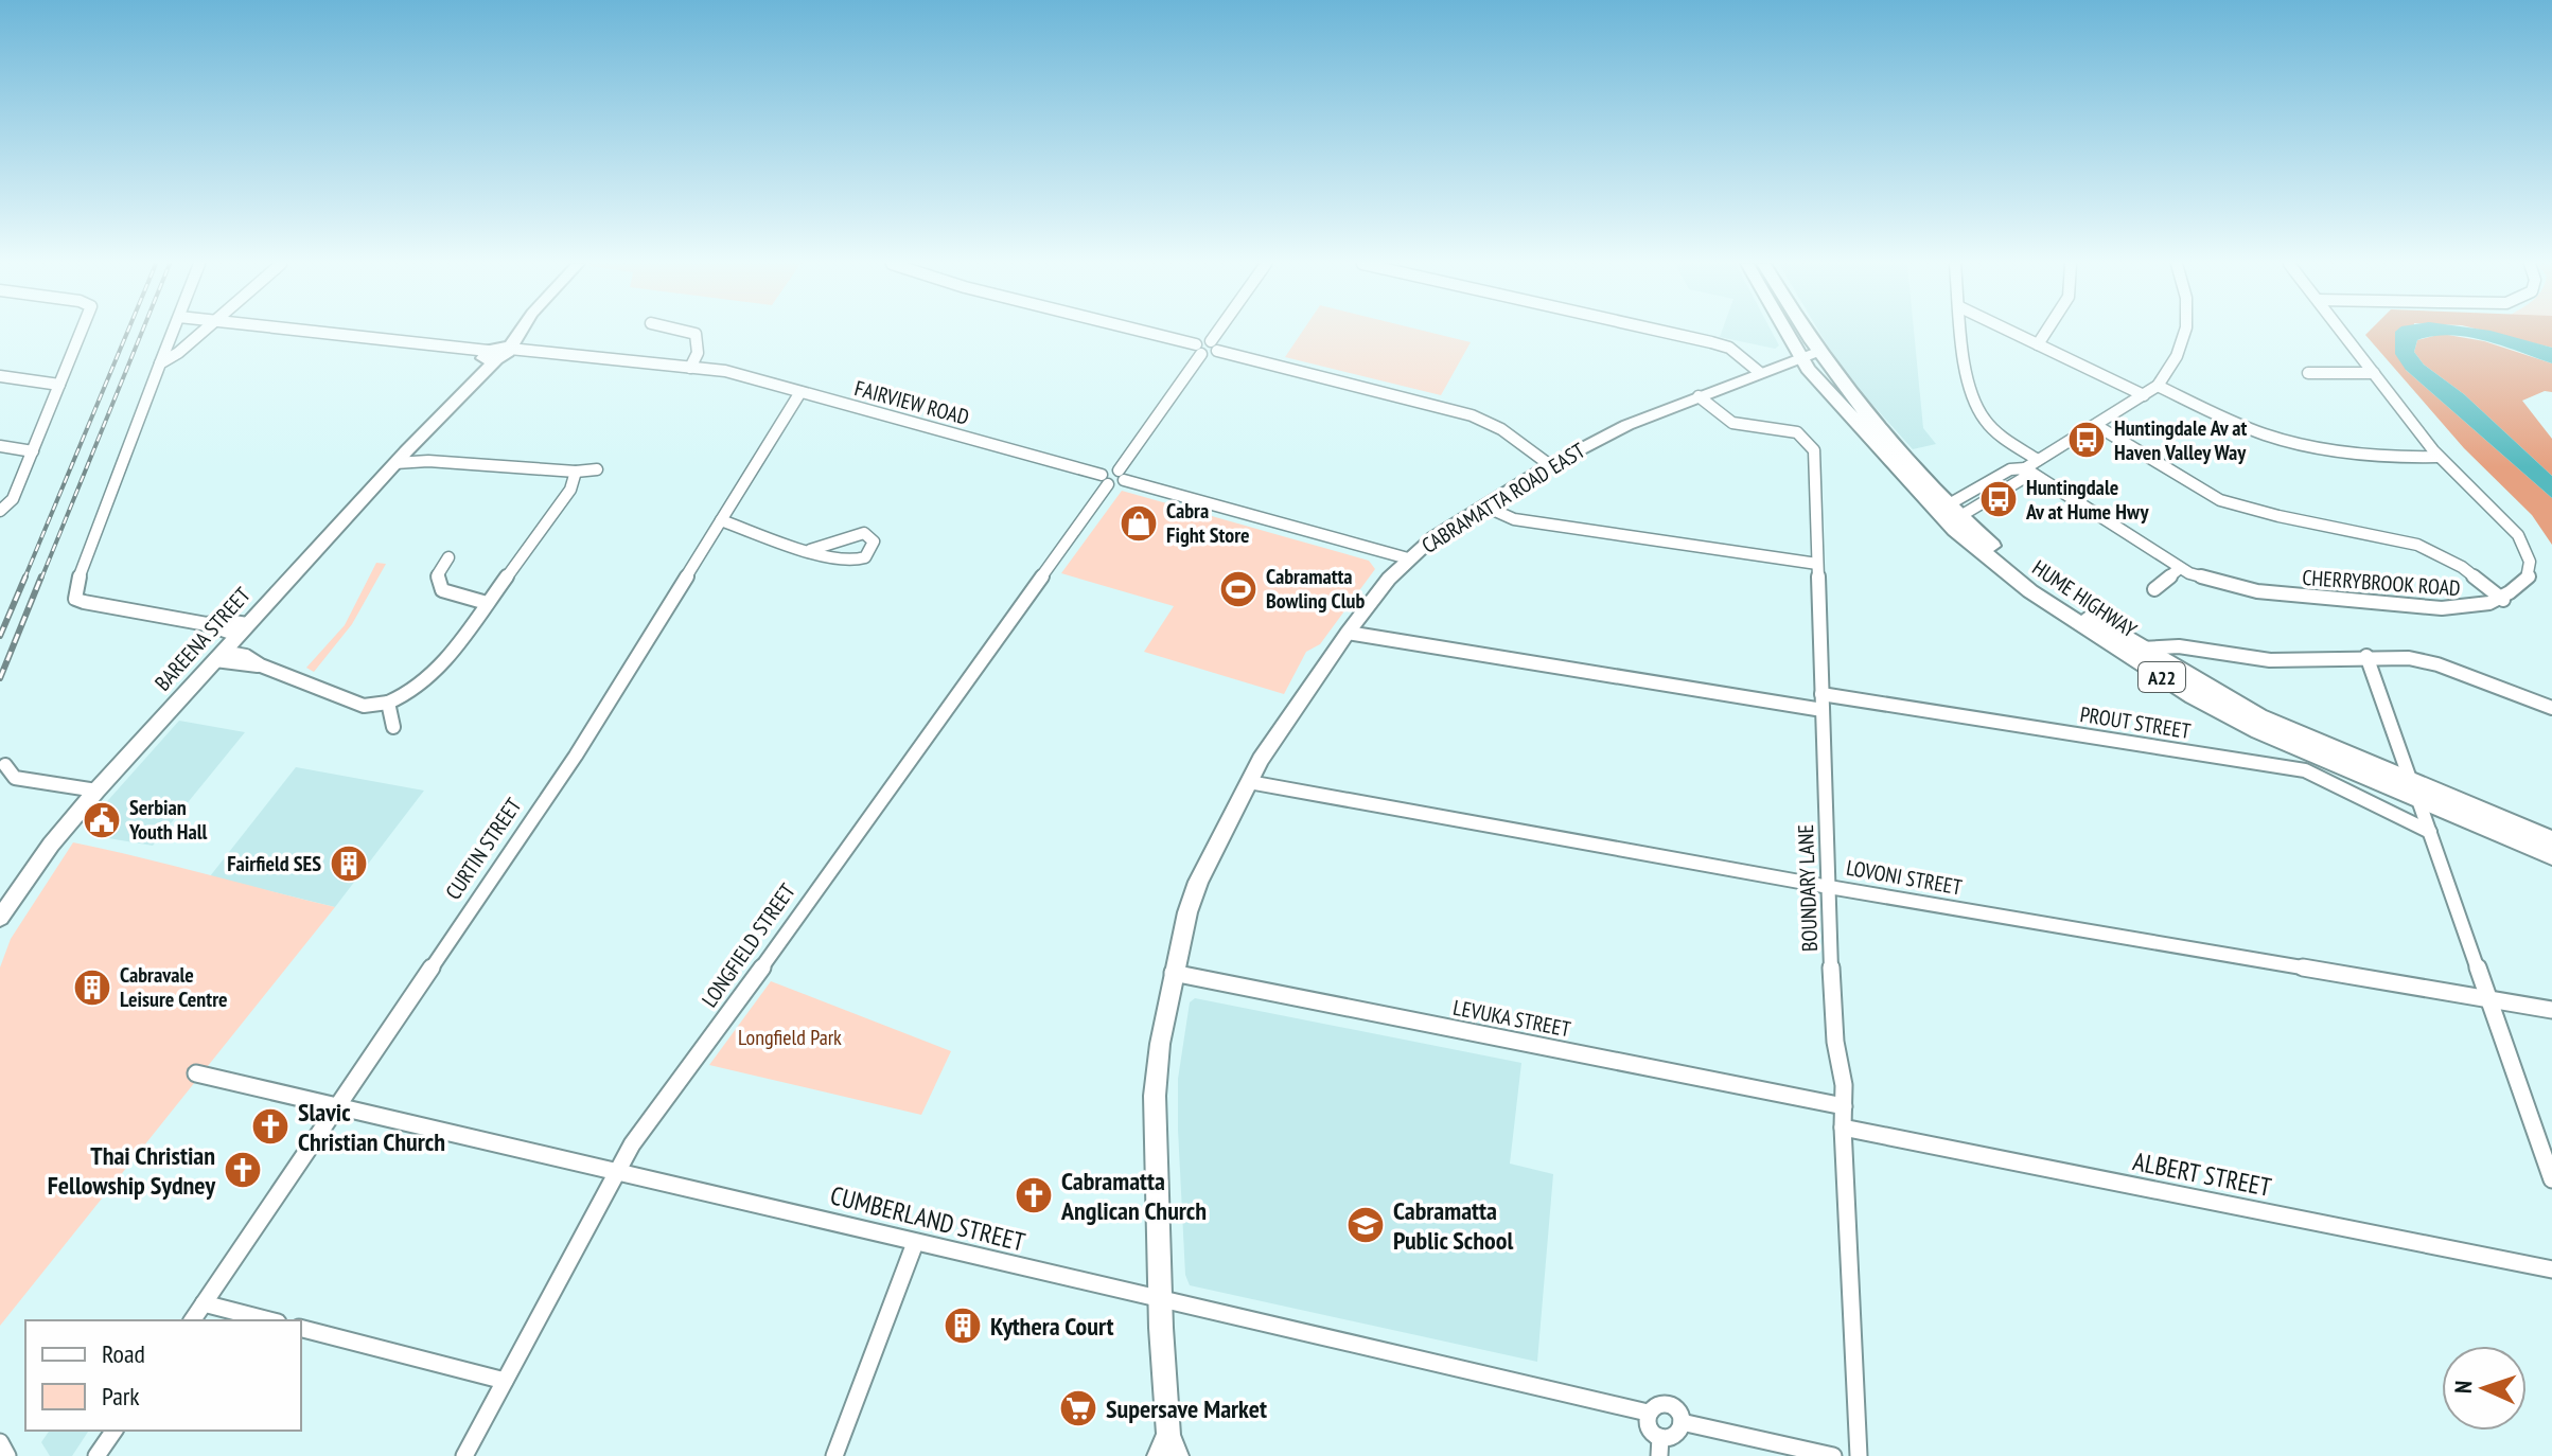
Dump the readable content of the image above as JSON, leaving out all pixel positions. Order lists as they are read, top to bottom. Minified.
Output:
{"streets":{"highway":["HUME HIGHWAY","A22"],"main road":["CABRAMATTA ROAD EAST","BAREENA STREET"],"street":["FAIRVIEW ROAD","CHERRYBROOK ROAD","PROUT STREET","CURTIN STREET","LOVONI STREET","BOUNDARY LANE","LONGFIELD STREET","LEVUKA STREET","ALBERT STREET","CUMBERLAND STREET"]},"crossings":[["FAIRVIEW ROAD","BAREENA STREET"],["FAIRVIEW ROAD","CURTIN STREET"],["FAIRVIEW ROAD","LONGFIELD STREET"],["CABRAMATTA ROAD EAST","HUME HIGHWAY"],["CABRAMATTA ROAD EAST","LOVONI STREET"],["CABRAMATTA ROAD EAST","BOUNDARY LANE"],["CABRAMATTA ROAD EAST","LEVUKA STREET"],["CABRAMATTA ROAD EAST","CUMBERLAND STREET"],["PROUT STREET","BOUNDARY LANE"],["CURTIN STREET","CUMBERLAND STREET"],["LOVONI STREET","BOUNDARY LANE"],["BOUNDARY LANE","LEVUKA STREET"],["BOUNDARY LANE","ALBERT STREET"],["LONGFIELD STREET","CUMBERLAND STREET"]],"parks":["Longfield Park"],"places":{"bus stop":["Huntingdale Av at Haven Valley Way","Huntingdale Av at Hume Hwy"],"shop":["Cabra Fight Store"],"sports":["Cabramatta Bowling Club"],"public building":["Serbian Youth Hall"],"building":["Fairfield SES","Cabravale Leisure Centre","Kythera Court"],"church":["Slavic Christian Church","Thai Christian Fellowship Sydney","Cabramatta Anglican Church"],"school or university":["Cabramatta Public School"],"supermarket":["Supersave Market"]},"legend":["Road","Park"],"north":"left"}
